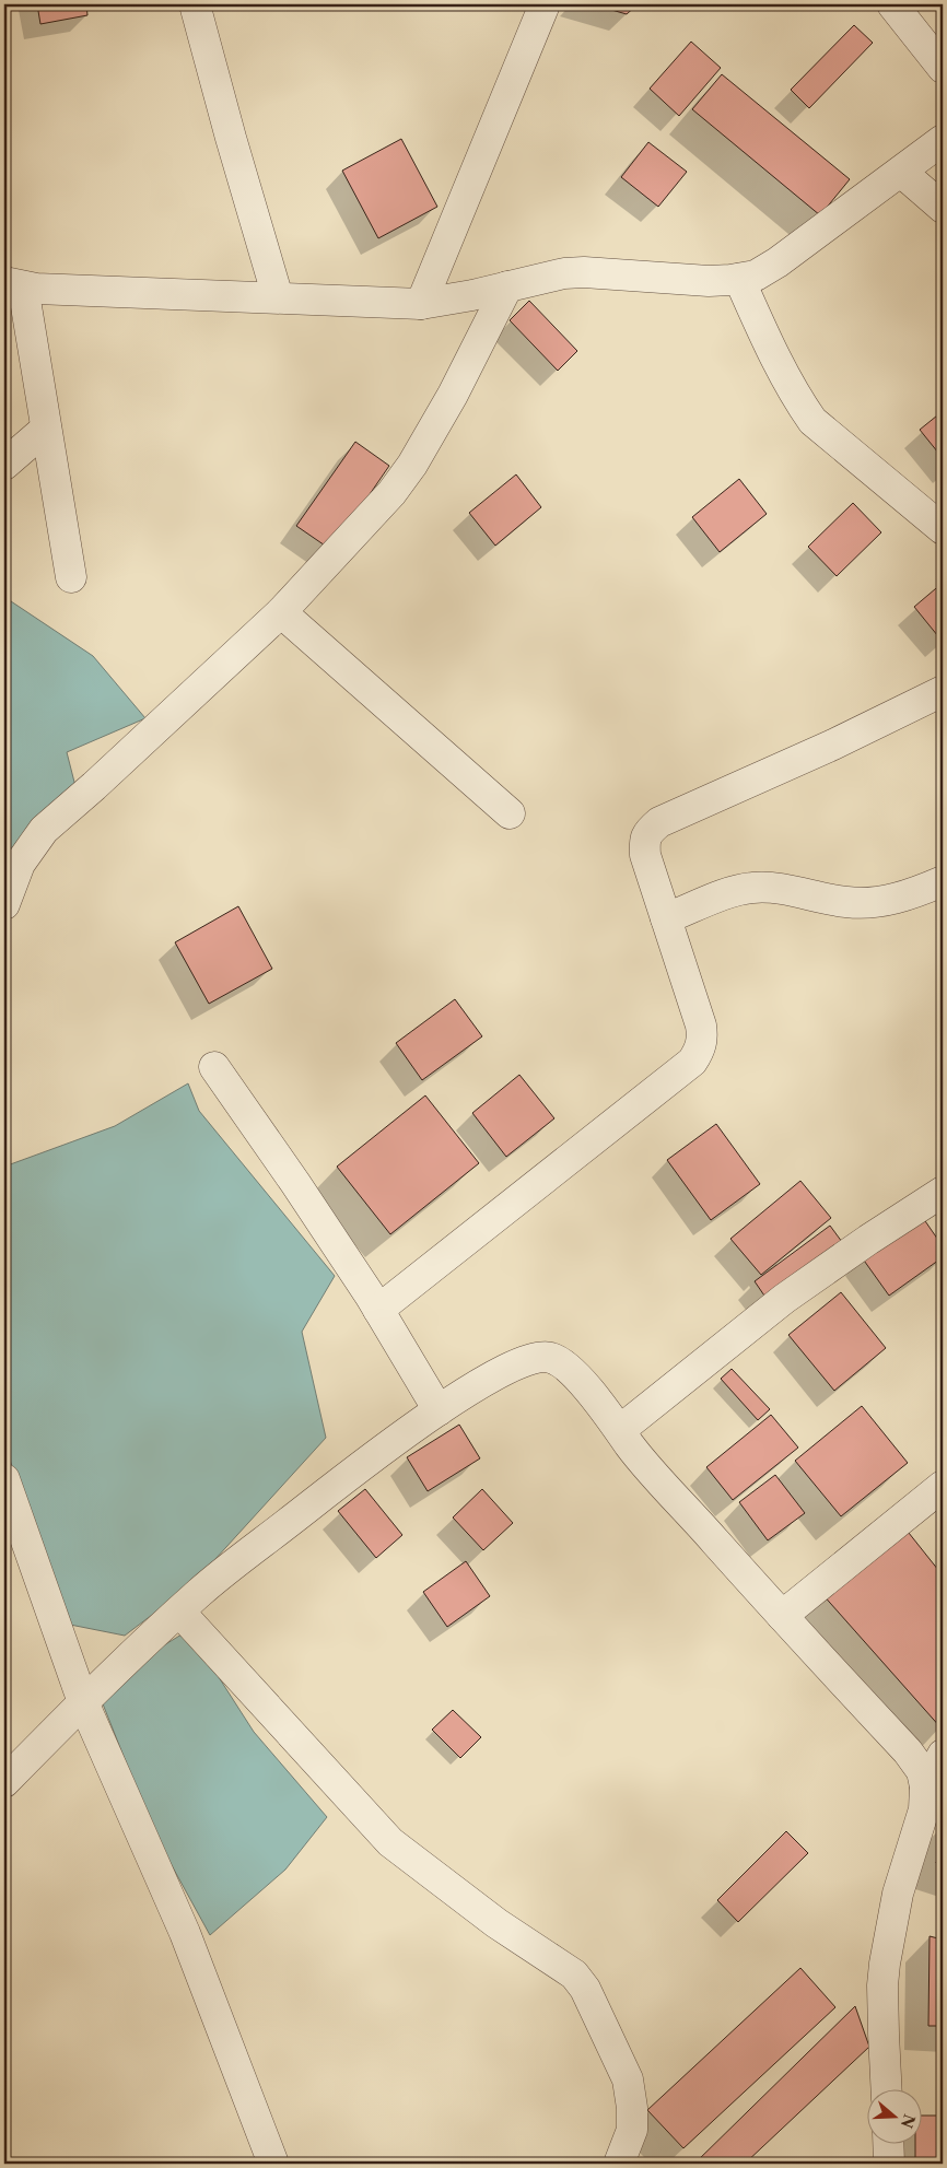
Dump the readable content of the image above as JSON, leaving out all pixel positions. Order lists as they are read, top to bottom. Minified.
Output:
{"north":"right"}
